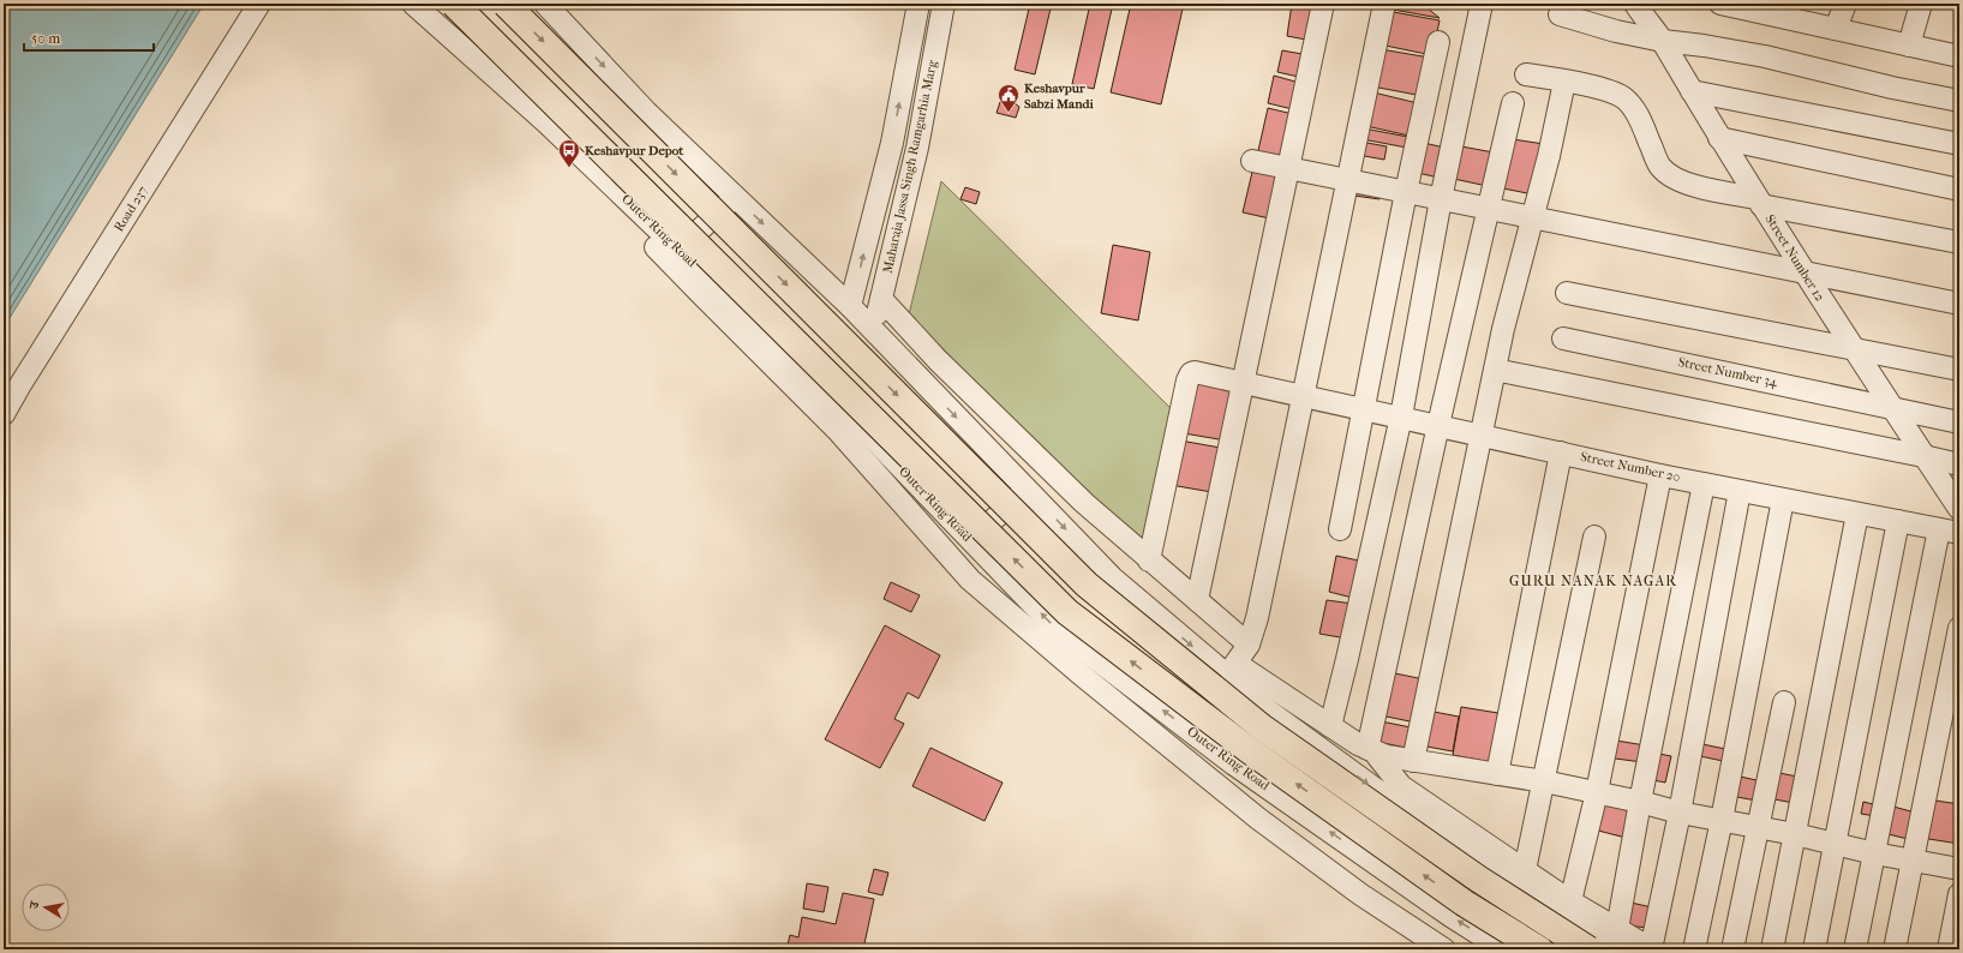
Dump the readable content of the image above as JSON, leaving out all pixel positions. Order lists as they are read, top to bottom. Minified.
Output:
{"streets":{"main road":["Outer Ring Road"],"street":["Maharaja Jassa Singh Ramgarhia Marg","Road 237","Street Number 12","Street Number 34","Street Number 20"]},"crossings":[["Street Number 12","Street Number 34"]],"districts":["GURU NANAK NAGAR"],"places":{"public building":["Keshavpur Sabzi Mandi"],"bus stop":["Keshavpur Depot"]},"scale_bar":"50 m","north":"left"}
